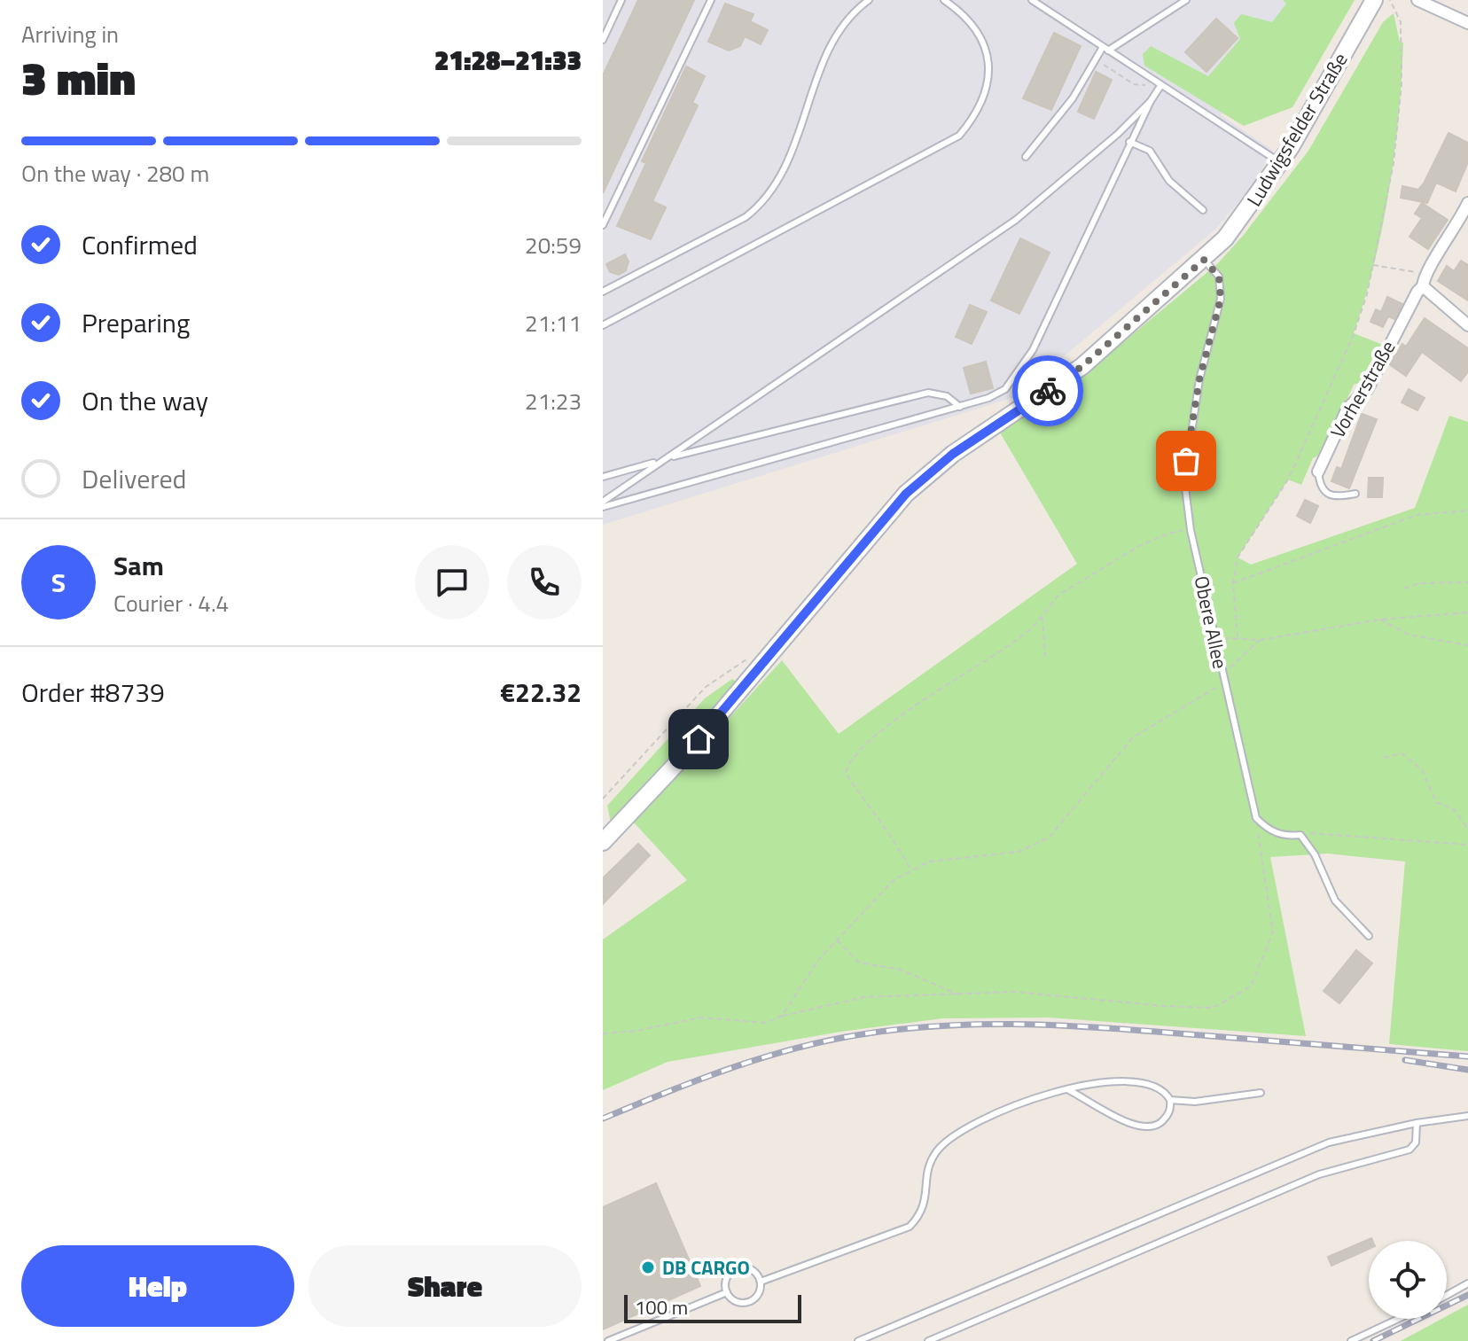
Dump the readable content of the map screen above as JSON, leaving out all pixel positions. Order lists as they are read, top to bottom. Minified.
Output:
{"streets":{"street":["Ludwigsfelder Straße","Vorherstraße"],"lane":["Obere Allee"]},"crossings":[["Ludwigsfelder Straße","Obere Allee"]],"places":["DB CARGO"],"scale_bar":"100 m","page":{"heading":["3 min","Arriving in","21:28–21:33"],"panel":["Sam","Courier · 4.4","Order #8739","€22.32"],"bar":"On the way · 280 m","list":[["Confirmed","20:59"],["Preparing","21:11"],["On the way","21:23"],"Delivered"],"round":"S","buttons":["Help","Share"],"scale":"100 m"}}
